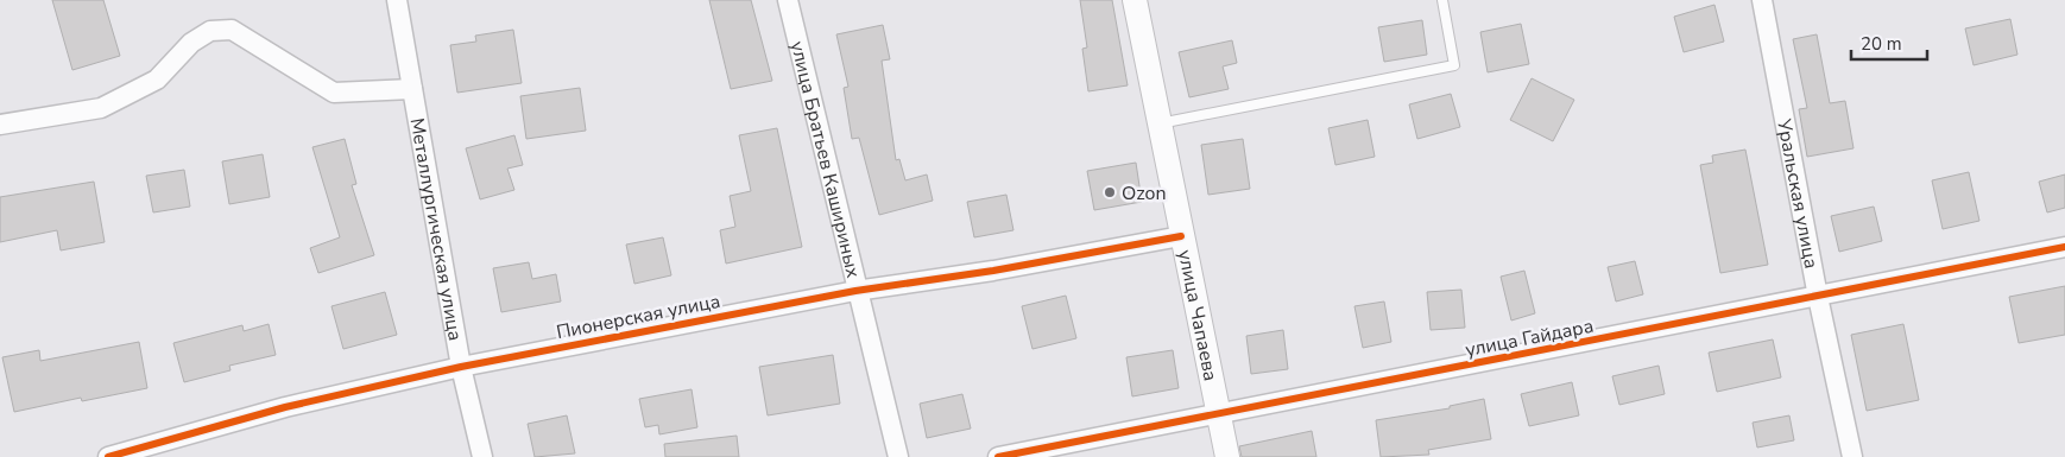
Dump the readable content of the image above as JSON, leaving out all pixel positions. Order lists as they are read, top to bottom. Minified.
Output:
{"streets":{"street":["улица Братьев Кашириных","Уральская улица","Металлургическая улица","Пионерская улица","улица Чапаева","улица Гайдара"]},"crossings":[["улица Братьев Кашириных","Пионерская улица"],["Уральская улица","улица Гайдара"],["Металлургическая улица","Пионерская улица"],["Пионерская улица","улица Чапаева"],["улица Чапаева","улица Гайдара"]],"places":["Ozon"],"scale_bar":"20 m"}
